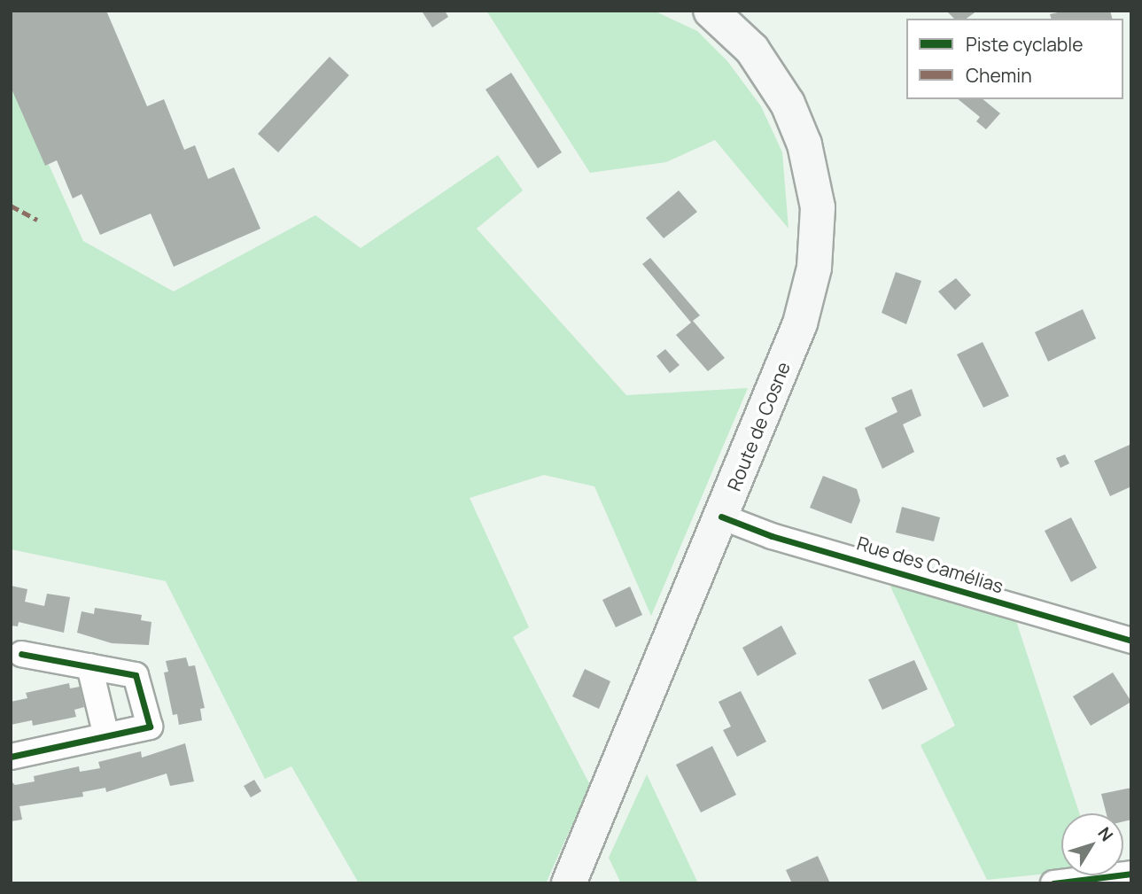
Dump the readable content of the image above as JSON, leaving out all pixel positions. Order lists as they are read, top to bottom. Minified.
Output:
{"streets":{"main road":["Route de Cosne"],"street":["Rue des Camélias"]},"crossings":[["Route de Cosne","Rue des Camélias"]],"legend":["Piste cyclable","Chemin"],"north":"top right"}
